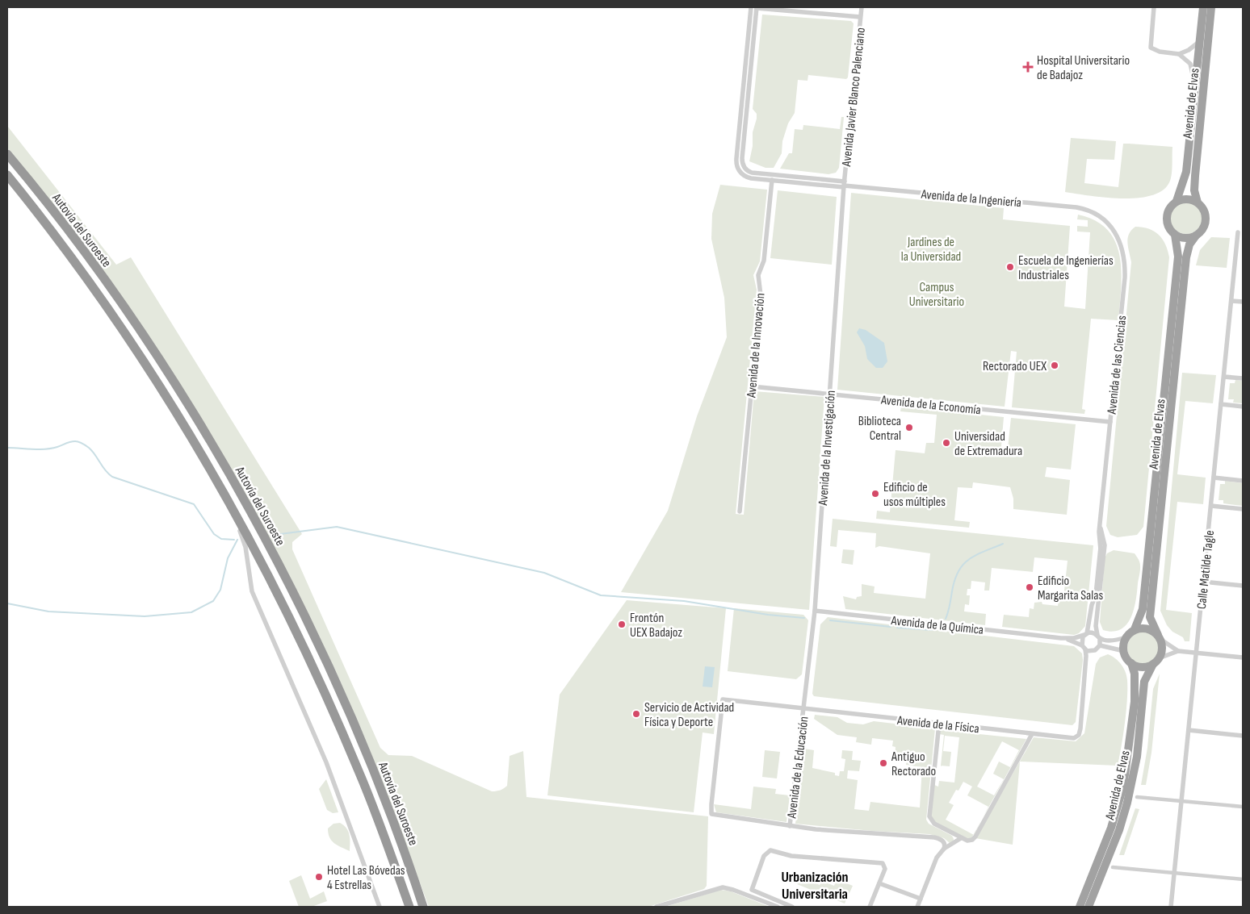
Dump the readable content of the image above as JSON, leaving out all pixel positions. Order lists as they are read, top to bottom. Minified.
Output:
{"streets":{"highway":["Avenida de Elvas","Autovía del Suroeste"],"street":["Avenida Javier Blanco Palenciano","Avenida de la Ingeniería","Avenida de la Innovación","Avenida de las Ciencias","Avenida de la Economía","Avenida de la Investigación","Calle Matilde Tagle","Avenida de la Química","Avenida de la Física","Avenida de la Educación"]},"crossings":[["Avenida Javier Blanco Palenciano","Avenida de la Ingeniería"],["Avenida Javier Blanco Palenciano","Avenida de la Investigación"],["Avenida de la Ingeniería","Avenida de las Ciencias"],["Avenida de la Ingeniería","Avenida de la Investigación"],["Avenida de la Innovación","Avenida de la Economía"],["Avenida de las Ciencias","Avenida de la Economía"],["Avenida de la Economía","Avenida de la Investigación"],["Avenida de la Investigación","Avenida de la Química"],["Avenida de la Investigación","Avenida de la Física"],["Avenida de la Investigación","Avenida de la Educación"],["Avenida de la Química","Avenida de la Física"],["Avenida de la Física","Avenida de la Educación"]],"districts":["Urbanización Universitaria"],"parks":["Jardines de la Universidad","Campus Universitario"],"places":{"health":["Hospital Universitario de Badajoz"],"other":["Escuela de Ingenierías Industriales","Rectorado UEX","Biblioteca Central","Universidad de Extremadura","Edificio de usos múltiples","Edificio Margarita Salas","Frontón UEX Badajoz","Servicio de Actividad Física y Deporte","Antiguo Rectorado","Hotel Las Bóvedas 4 Estrellas"]}}
